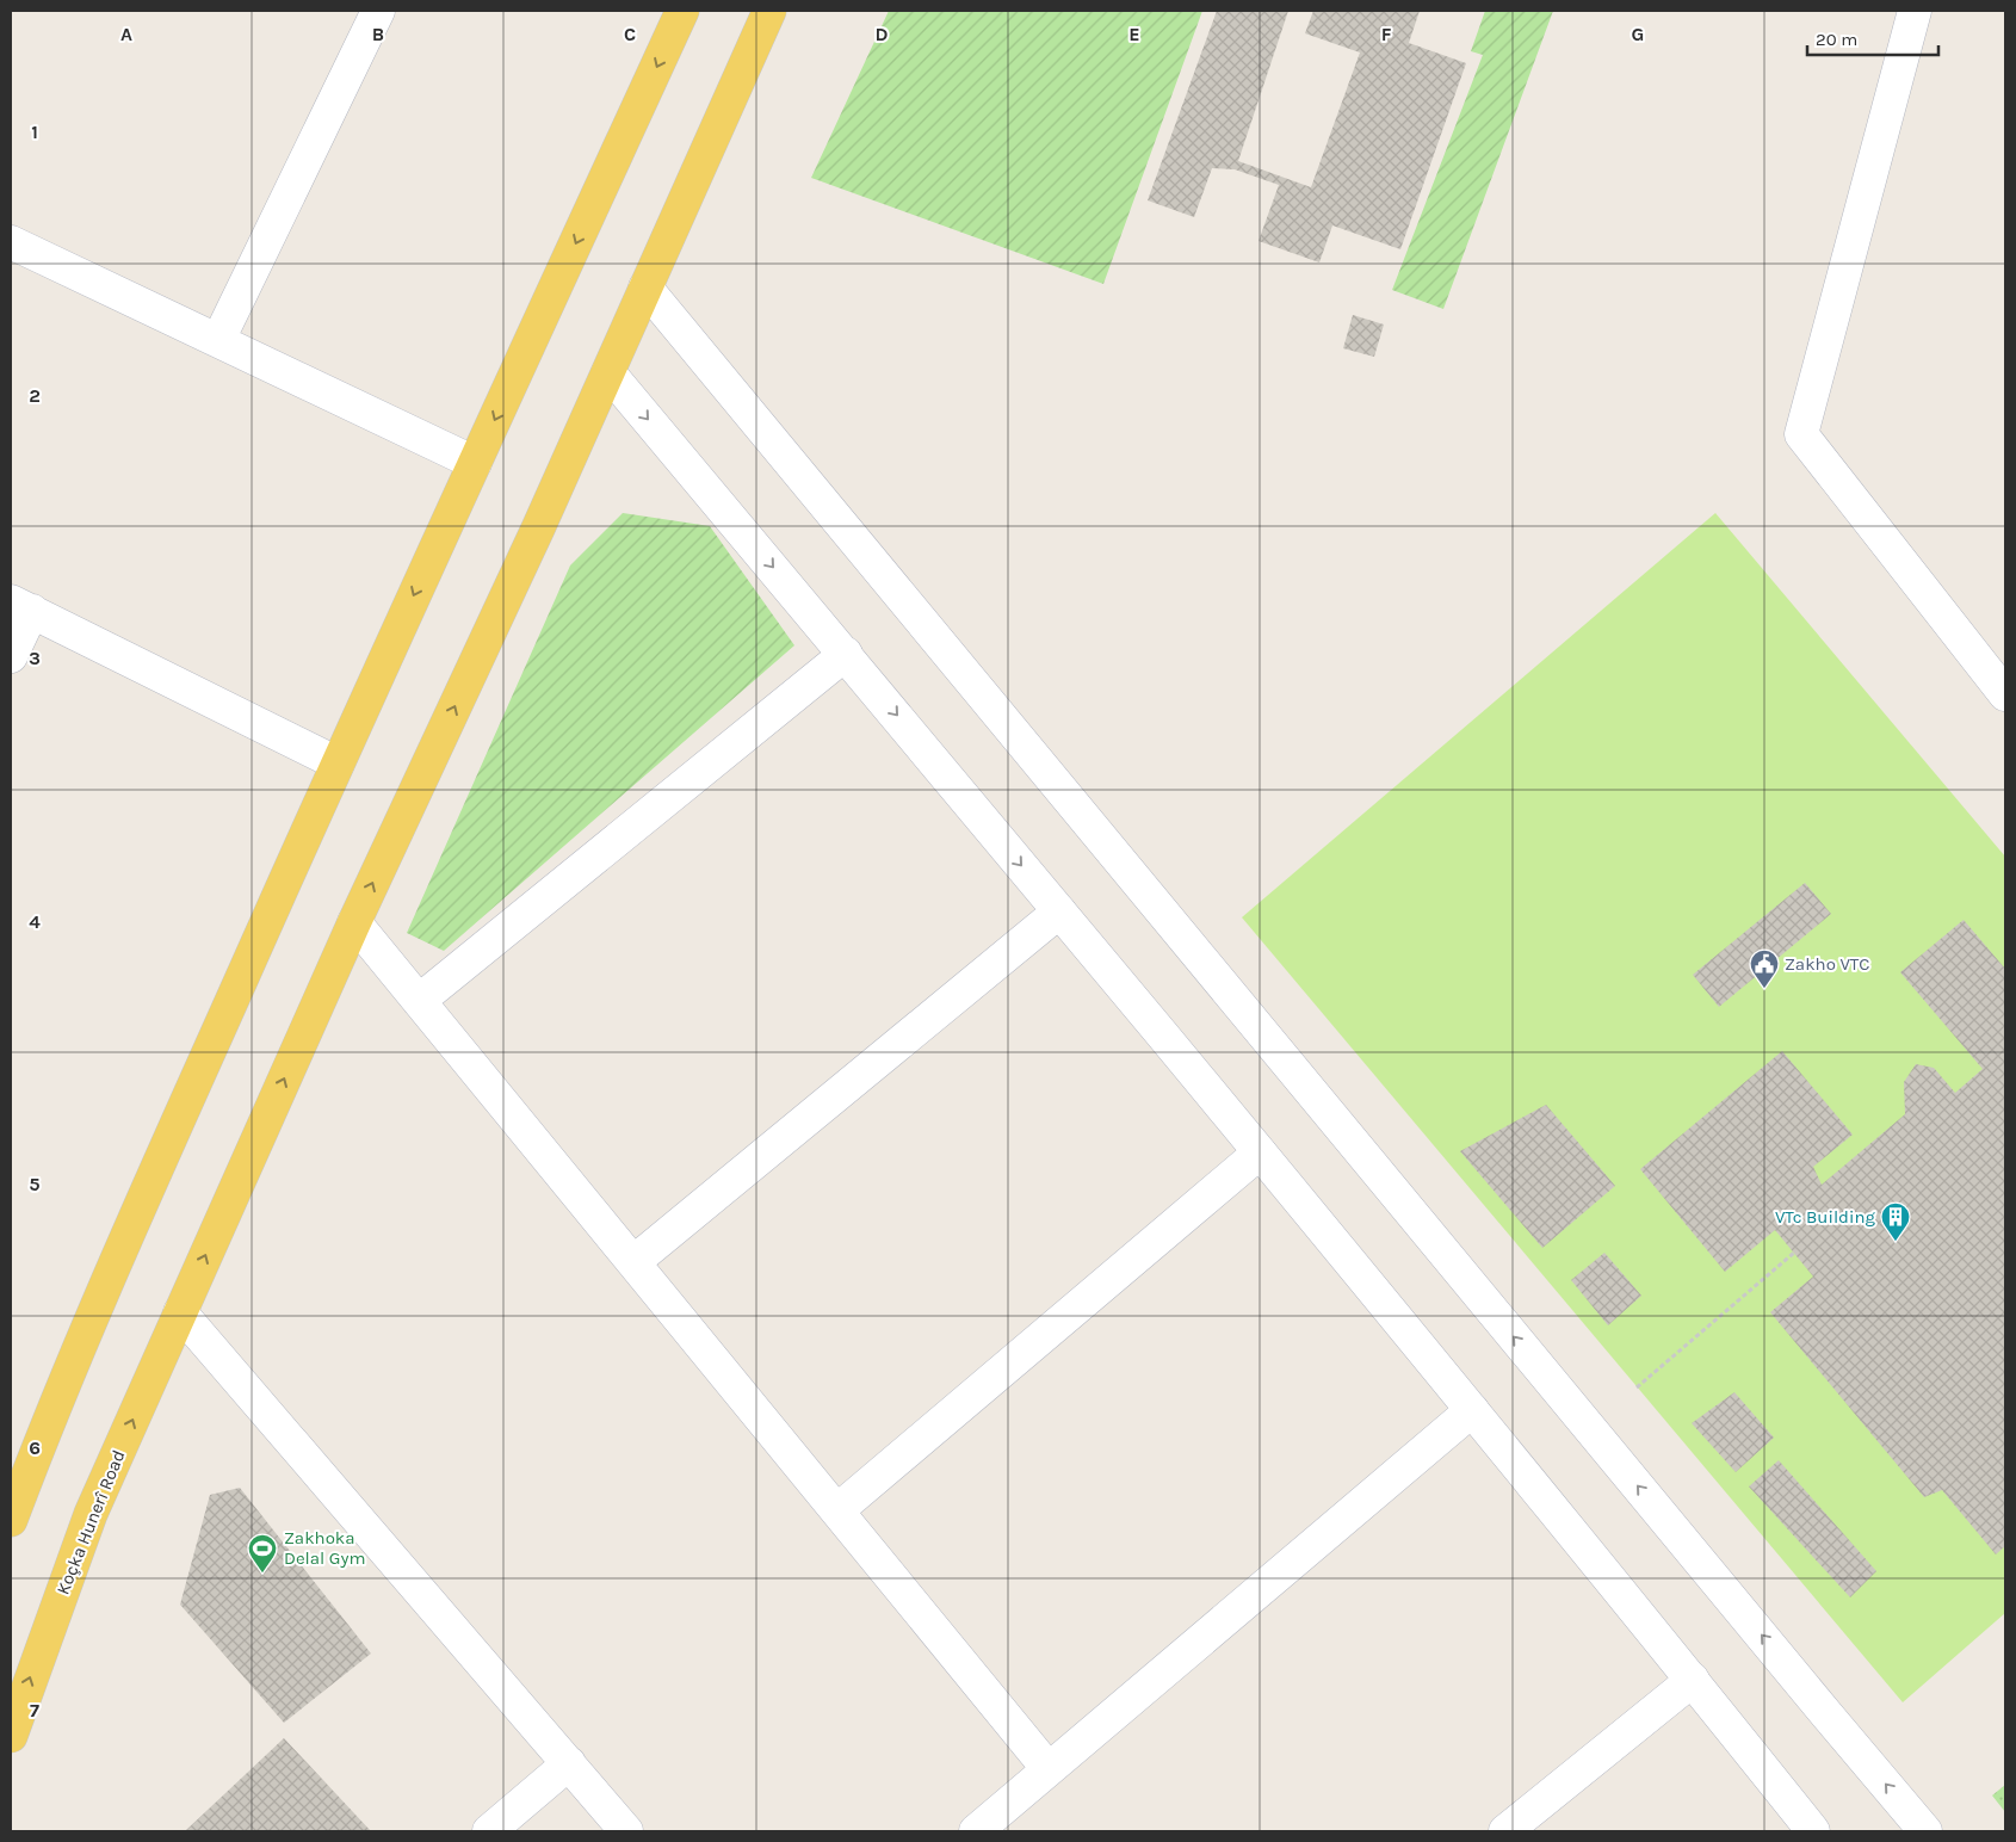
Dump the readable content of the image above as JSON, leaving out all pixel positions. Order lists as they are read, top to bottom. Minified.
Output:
{"streets":{"main road":["Koçka Hunerî Road"]},"places":{"public building":["Zakho VTC"],"building":["VTc Building"],"sports":["Zakhoka Delal Gym"]},"scale_bar":"20 m","grid":{"columns":["A","B","C","D","E","F","G"],"rows":["1","2","3","4","5","6","7"]}}
